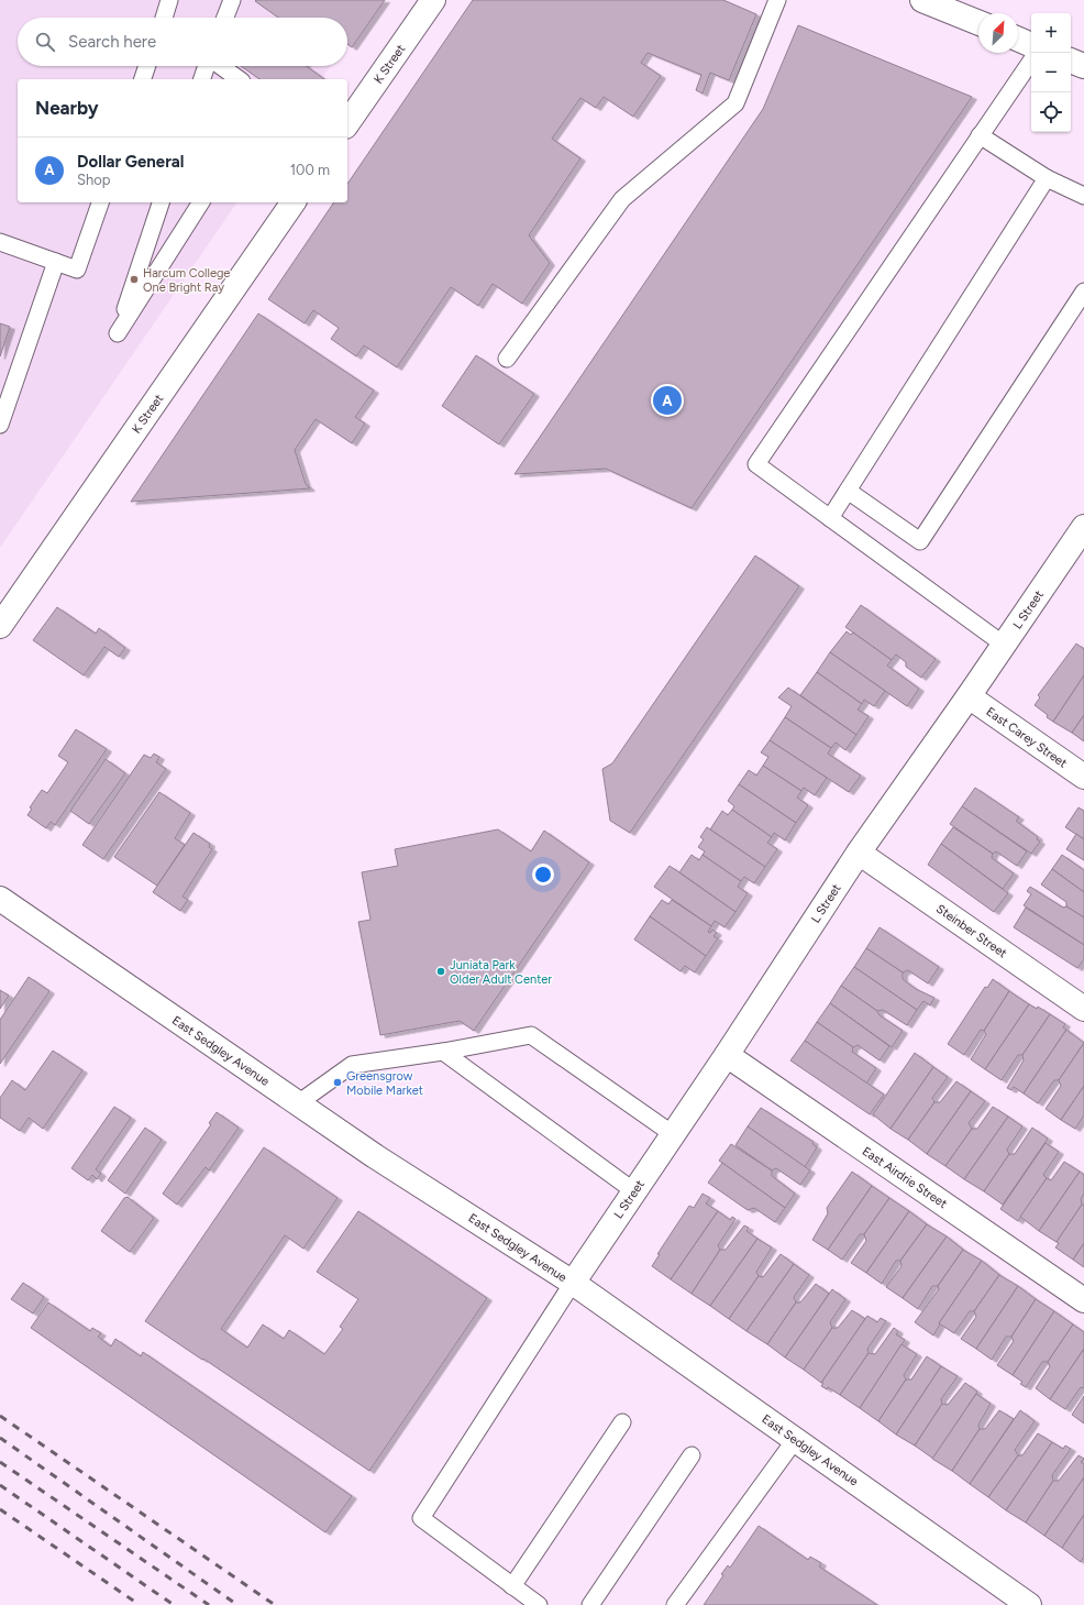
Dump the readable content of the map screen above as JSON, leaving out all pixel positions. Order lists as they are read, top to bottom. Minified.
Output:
{"streets":{"street":["K Street","L Street","East Carey Street","Steinber Street","East Sedgley Avenue","East Airdrie Street"]},"crossings":[["L Street","East Carey Street"],["L Street","Steinber Street"],["L Street","East Sedgley Avenue"],["L Street","East Airdrie Street"]],"places":["Harcum College One Bright Ray","Juniata Park Older Adult Center","Greensgrow Mobile Market"],"north":"top right","page":{"map_buttons":["+","−"],"search":"Search here","heading":"Nearby","list":[{"mark":"A","name":"Dollar General","note":"Shop","value":"100 m"}],"pins":"A"}}
